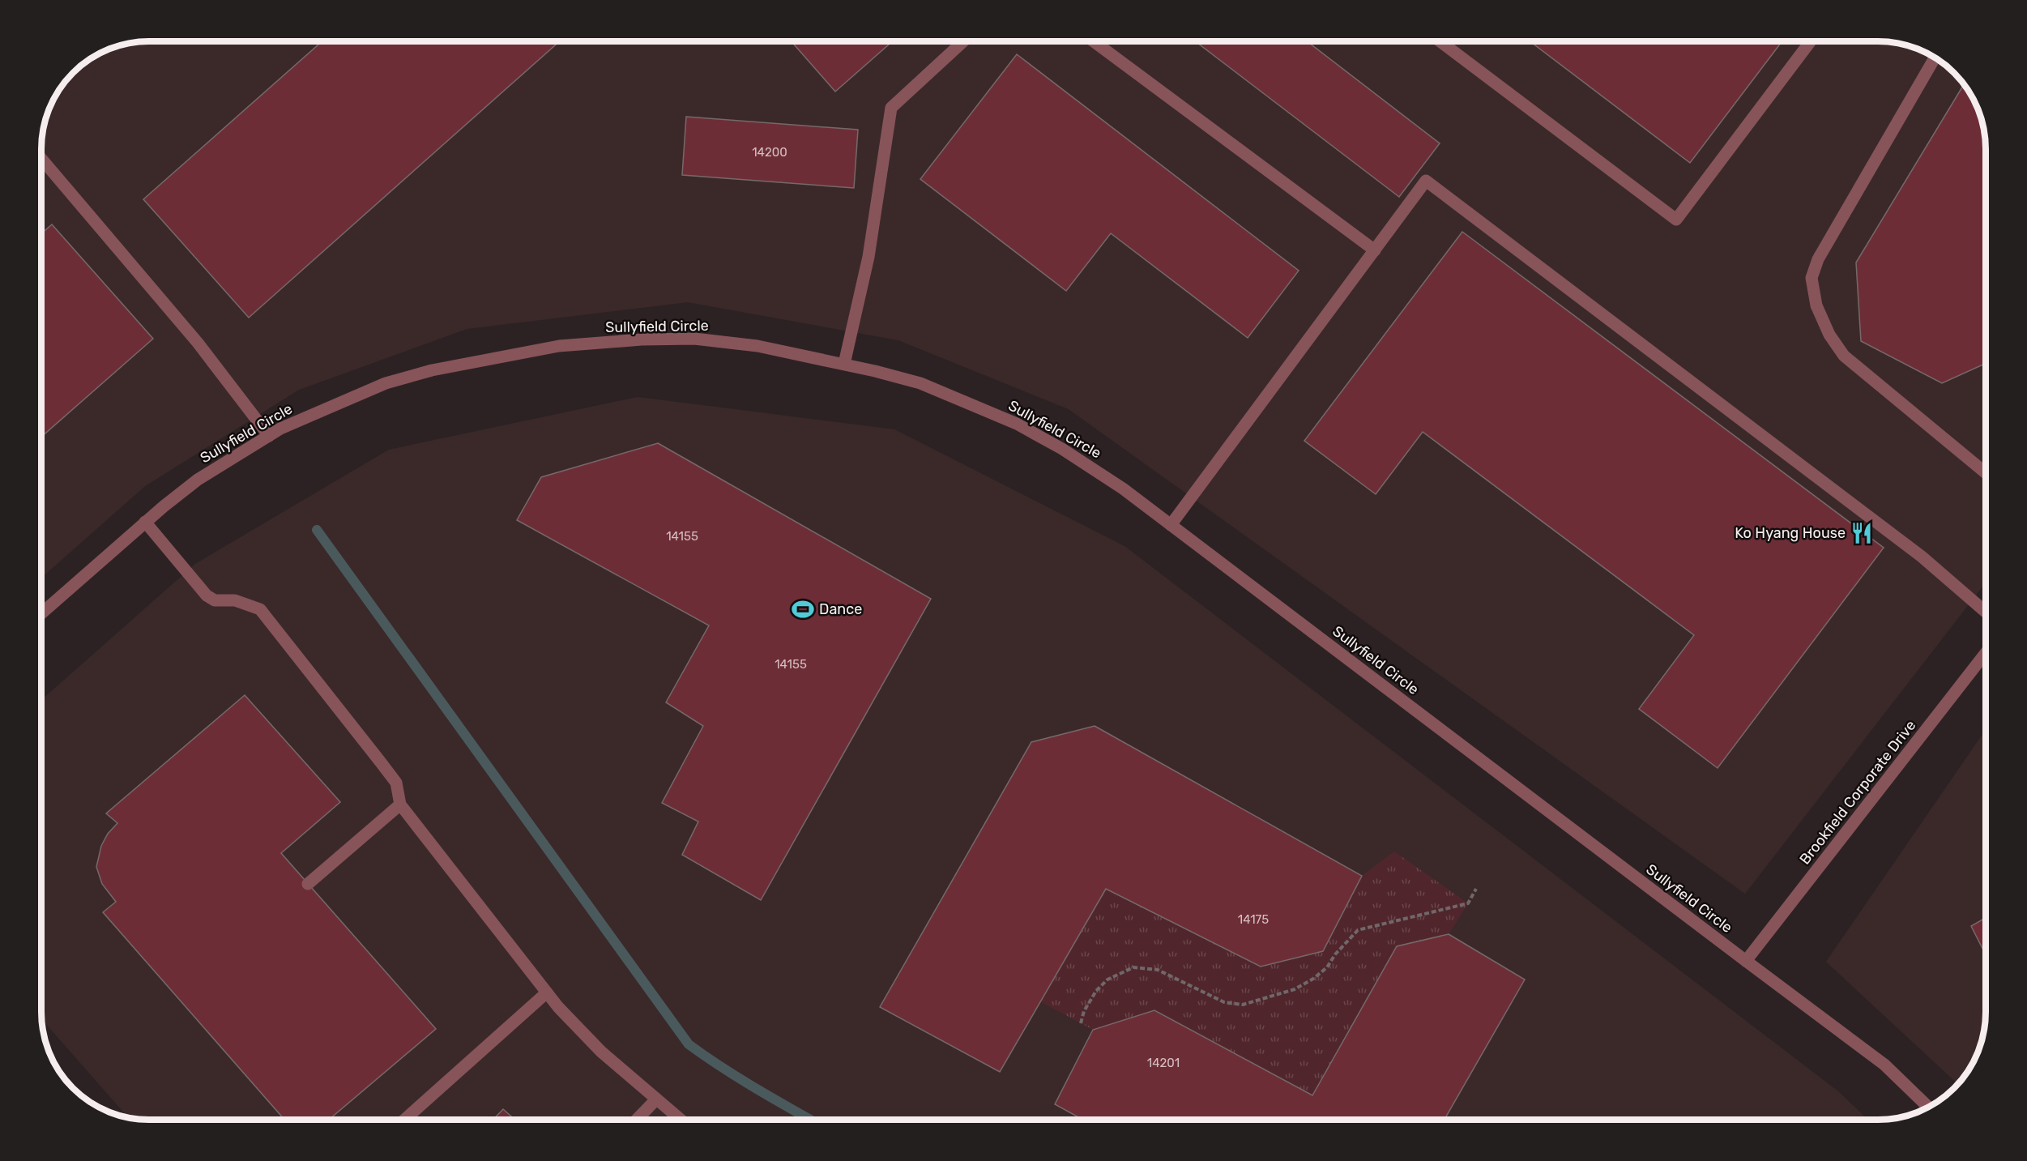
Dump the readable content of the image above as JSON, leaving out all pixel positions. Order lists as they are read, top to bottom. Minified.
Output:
{"streets":{"street":["Sullyfield Circle","Brookfield Corporate Drive"]},"crossings":[["Sullyfield Circle","Brookfield Corporate Drive"]],"places":{"restaurant":["Ko Hyang House"],"sports":["Dance"]},"house_numbers":["14200","14155","14155","14175","14201"]}
